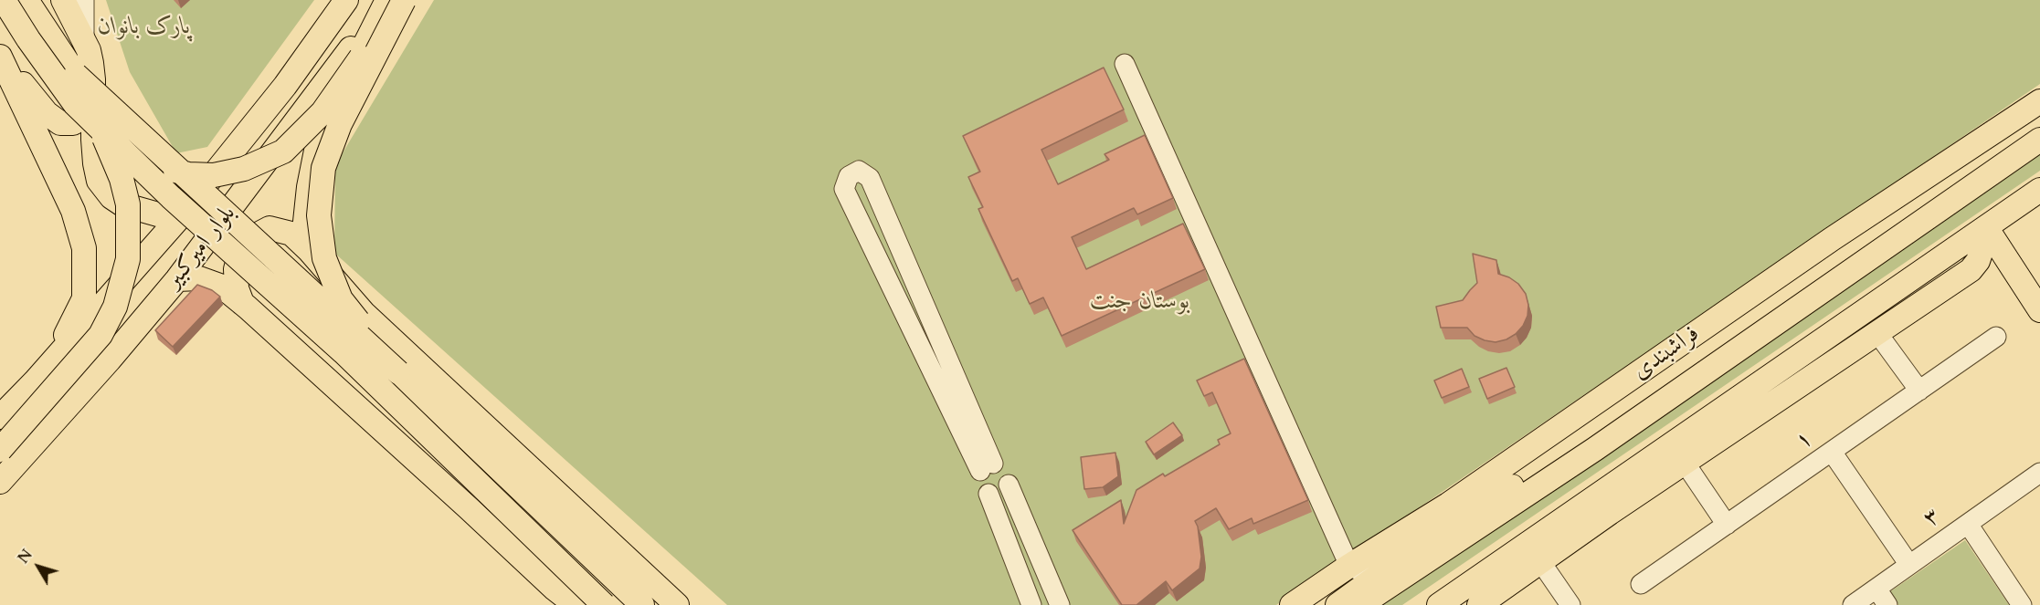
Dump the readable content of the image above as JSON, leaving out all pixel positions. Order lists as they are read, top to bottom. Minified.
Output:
{"streets":{"main road":["بلوار امیرکبیر","فراشبندی"],"street":["۱","۳"]},"parks":["پارک بانوان","بوستان جنت"],"north":"top left"}
